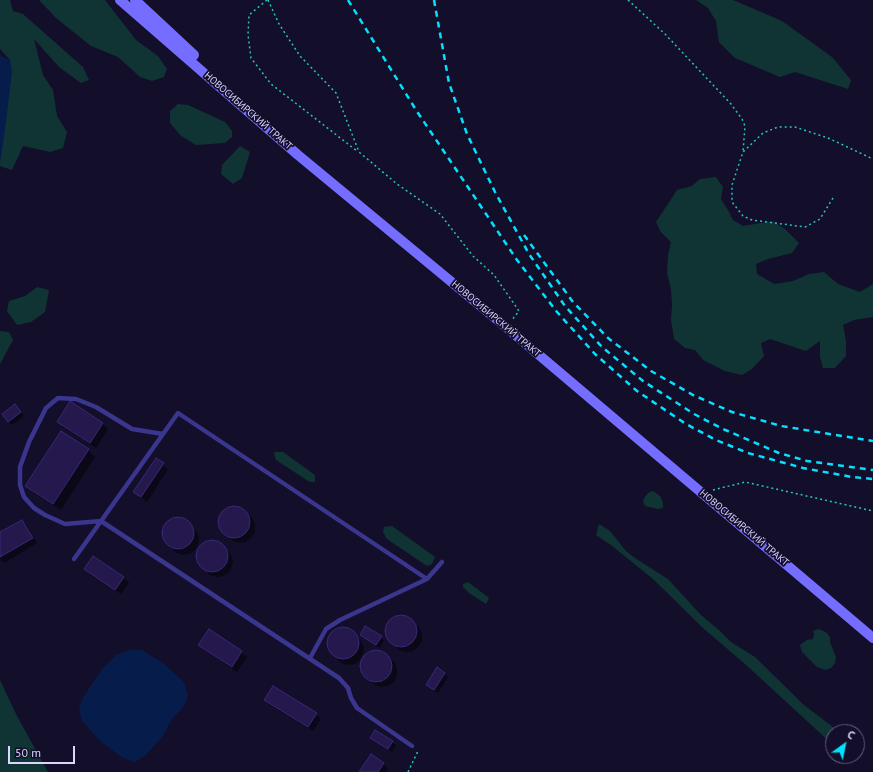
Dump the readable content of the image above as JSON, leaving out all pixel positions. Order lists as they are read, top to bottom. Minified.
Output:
{"streets":{"main road":["НОВОСИБИРСКИЙ ТРАКТ"]},"scale_bar":"50 m","north":"top right"}
